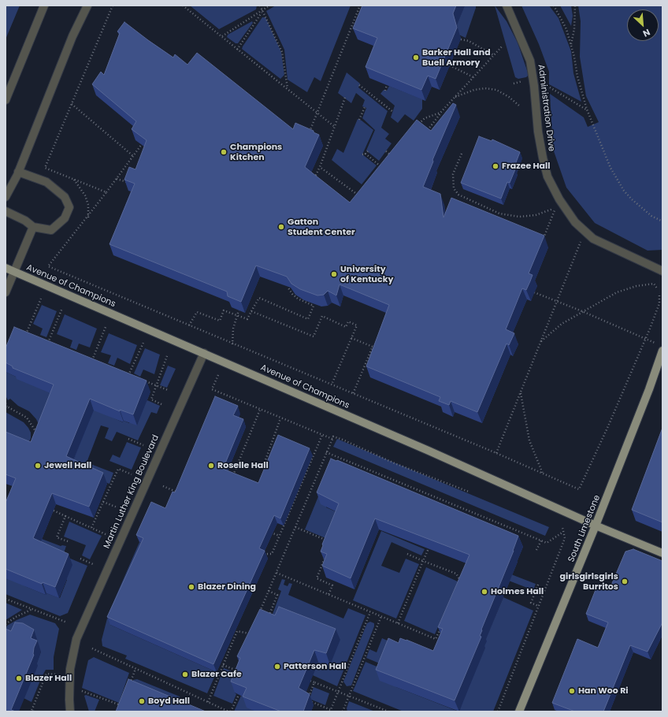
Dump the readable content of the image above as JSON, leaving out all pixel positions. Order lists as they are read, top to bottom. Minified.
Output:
{"streets":{"main road":["Avenue of Champions","South Limestone"],"street":["Administration Drive","Martin Luther King Boulevard"]},"crossings":[["Avenue of Champions","Martin Luther King Boulevard"],["Avenue of Champions","South Limestone"]],"places":["Barker Hall and Buell Armory","Champions Kitchen","Frazee Hall","Gatton Student Center","University of Kentucky","Jewell Hall","Roselle Hall","girlsgirlsgirls Burritos","Blazer Dining","Holmes Hall","Patterson Hall","Blazer Cafe","Blazer Hall","Han Woo Ri","Boyd Hall"],"north":"bottom right"}
